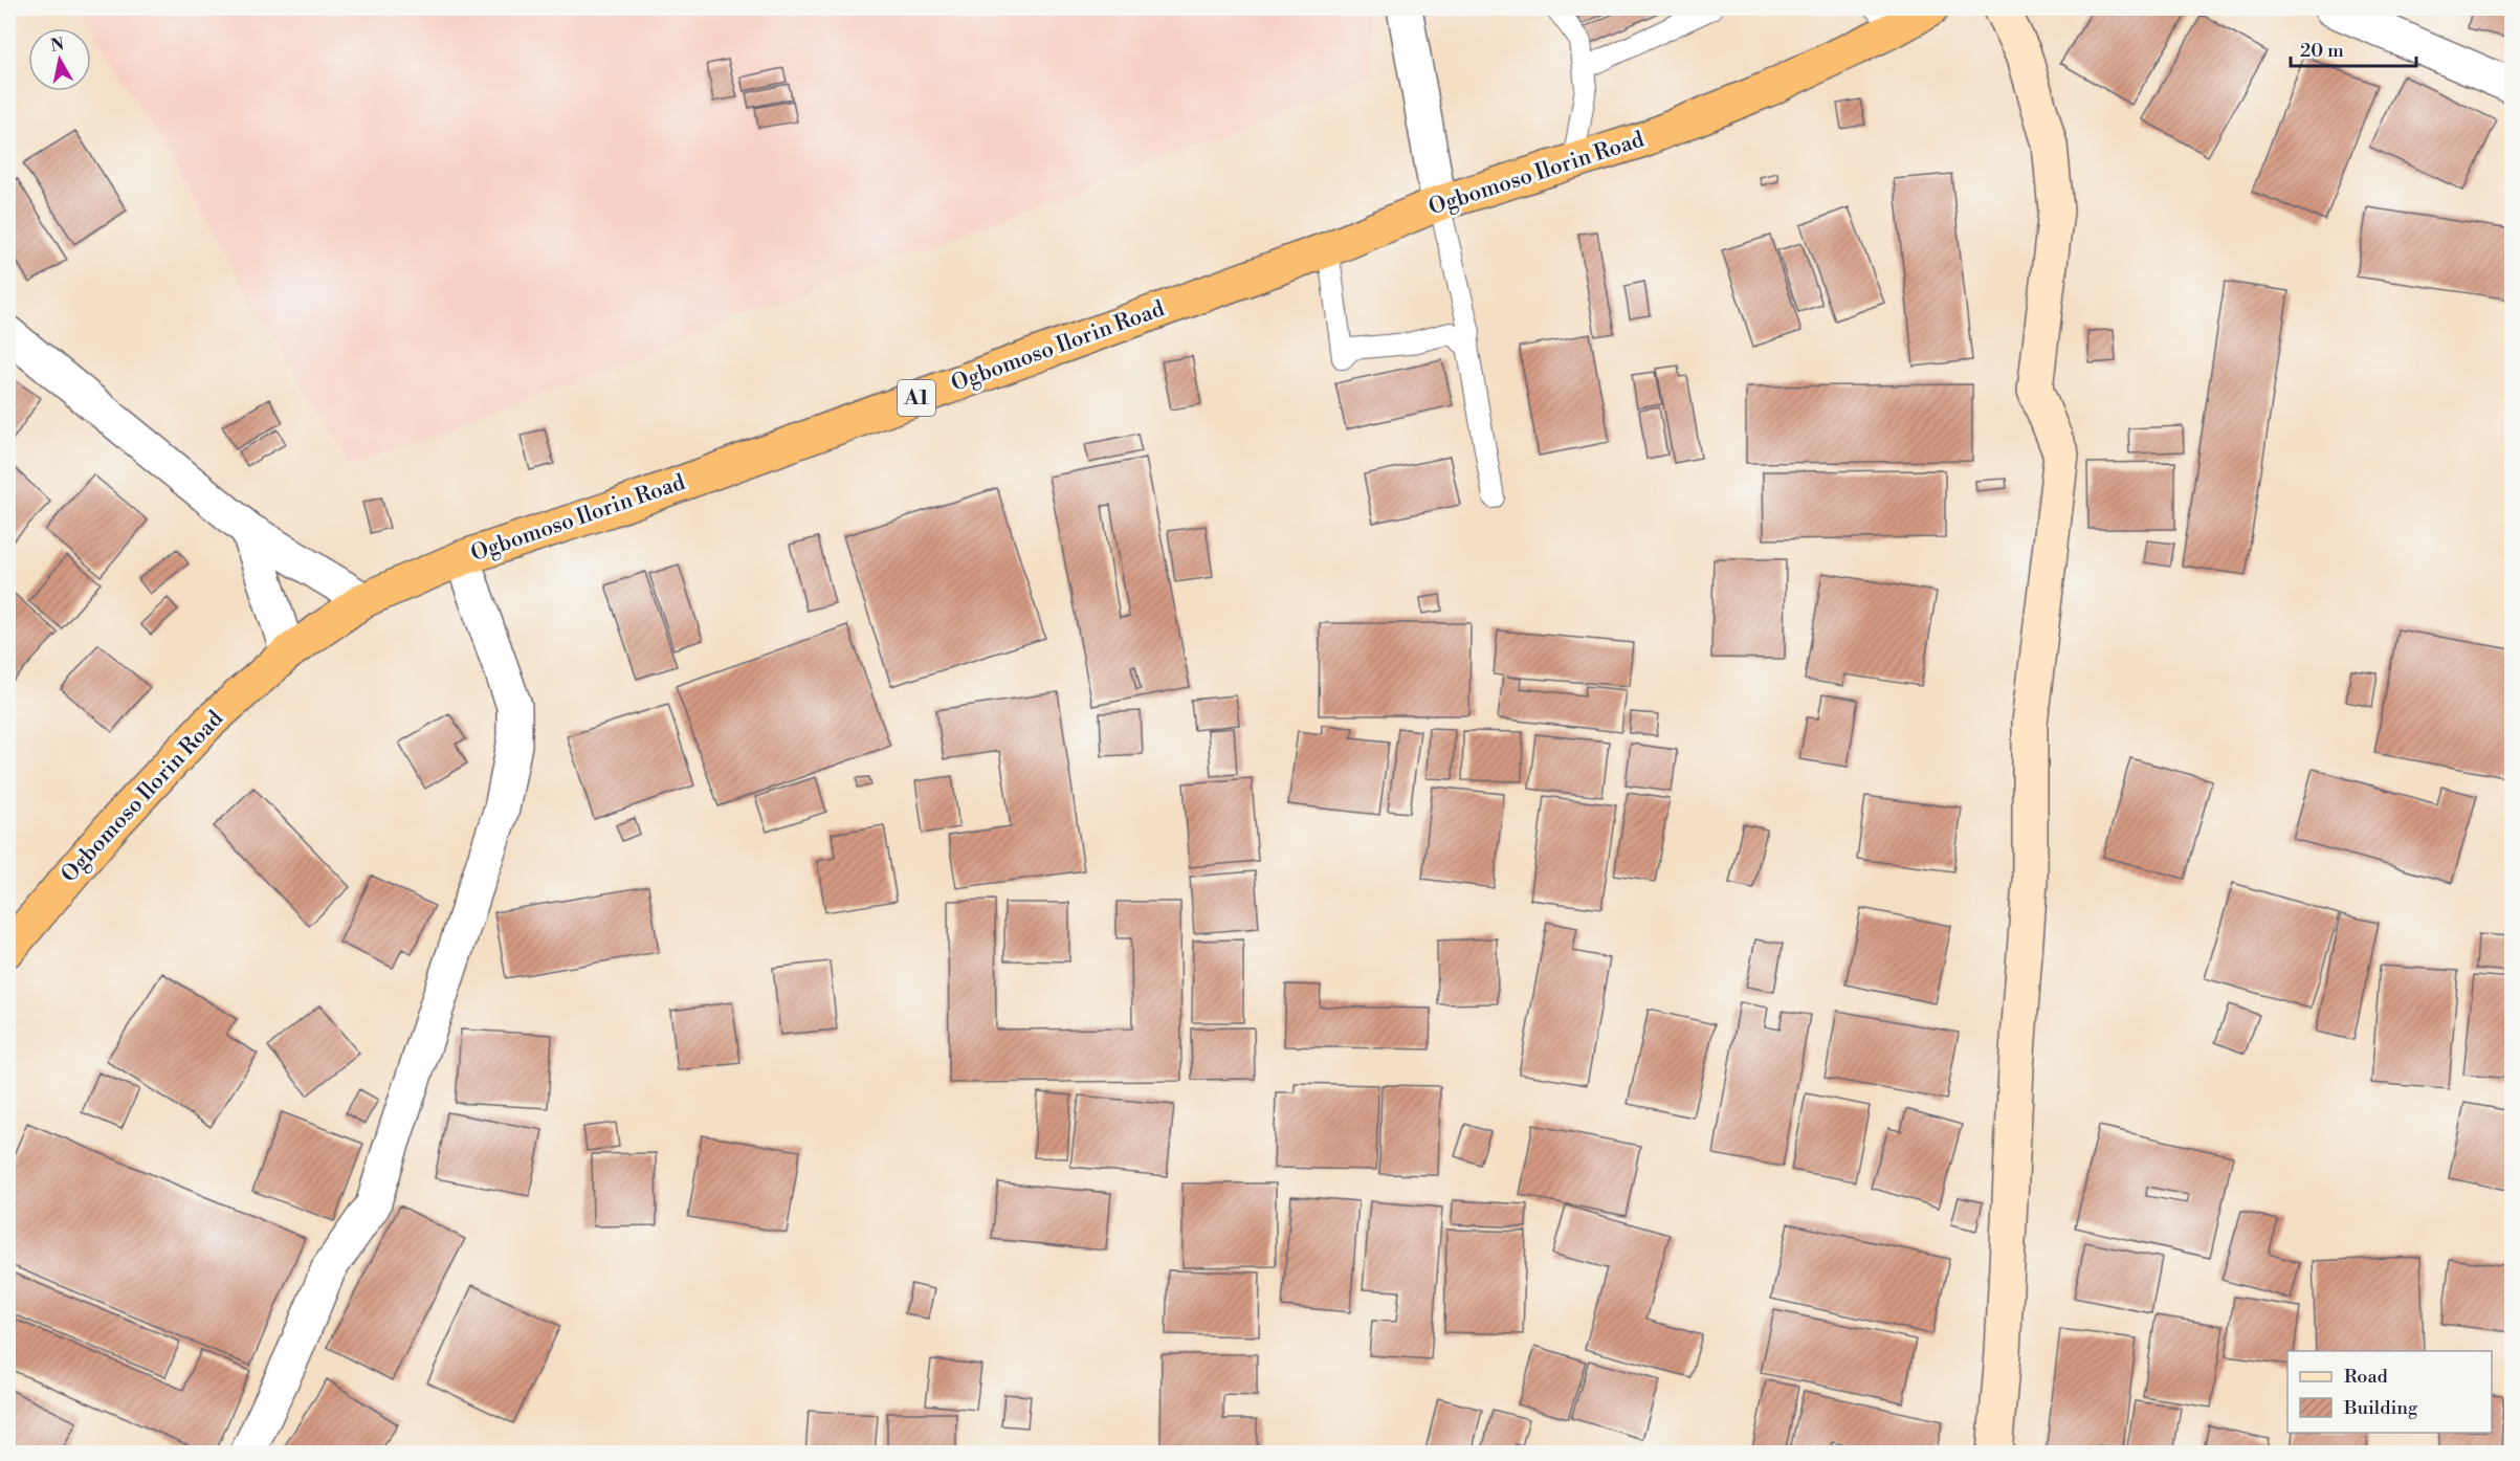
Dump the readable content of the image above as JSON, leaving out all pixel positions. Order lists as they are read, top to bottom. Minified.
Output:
{"streets":{"highway":["Ogbomoso Ilorin Road","A1"]},"legend":["Road","Building"],"scale_bar":"20 m","north":"top"}
